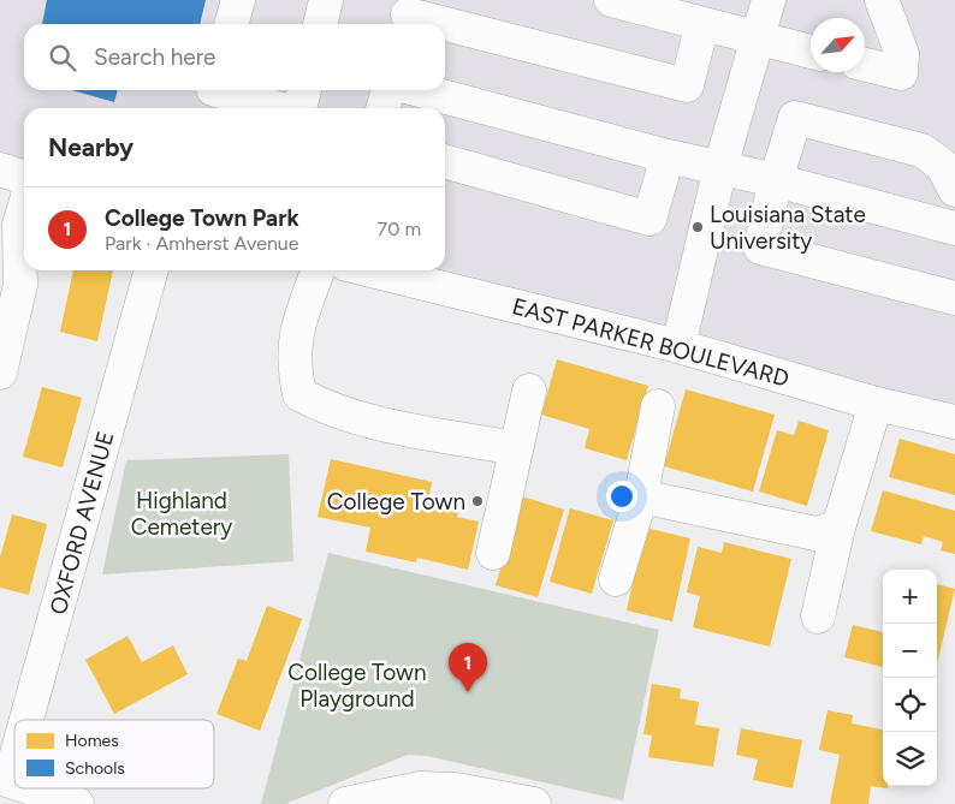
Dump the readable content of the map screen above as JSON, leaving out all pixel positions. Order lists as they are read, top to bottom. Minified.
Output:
{"streets":{"street":["EAST PARKER BOULEVARD","OXFORD AVENUE"]},"parks":["Highland Cemetery","College Town Playground"],"places":["Louisiana State University","College Town"],"legend":["Homes","Schools"],"north":"top right","page":{"search":"Search here","heading":"Nearby","list":[{"mark":"1","name":"College Town Park","note":"Park · Amherst Avenue","value":"70 m"}],"map_buttons":["+","−"],"pins":"1"}}
